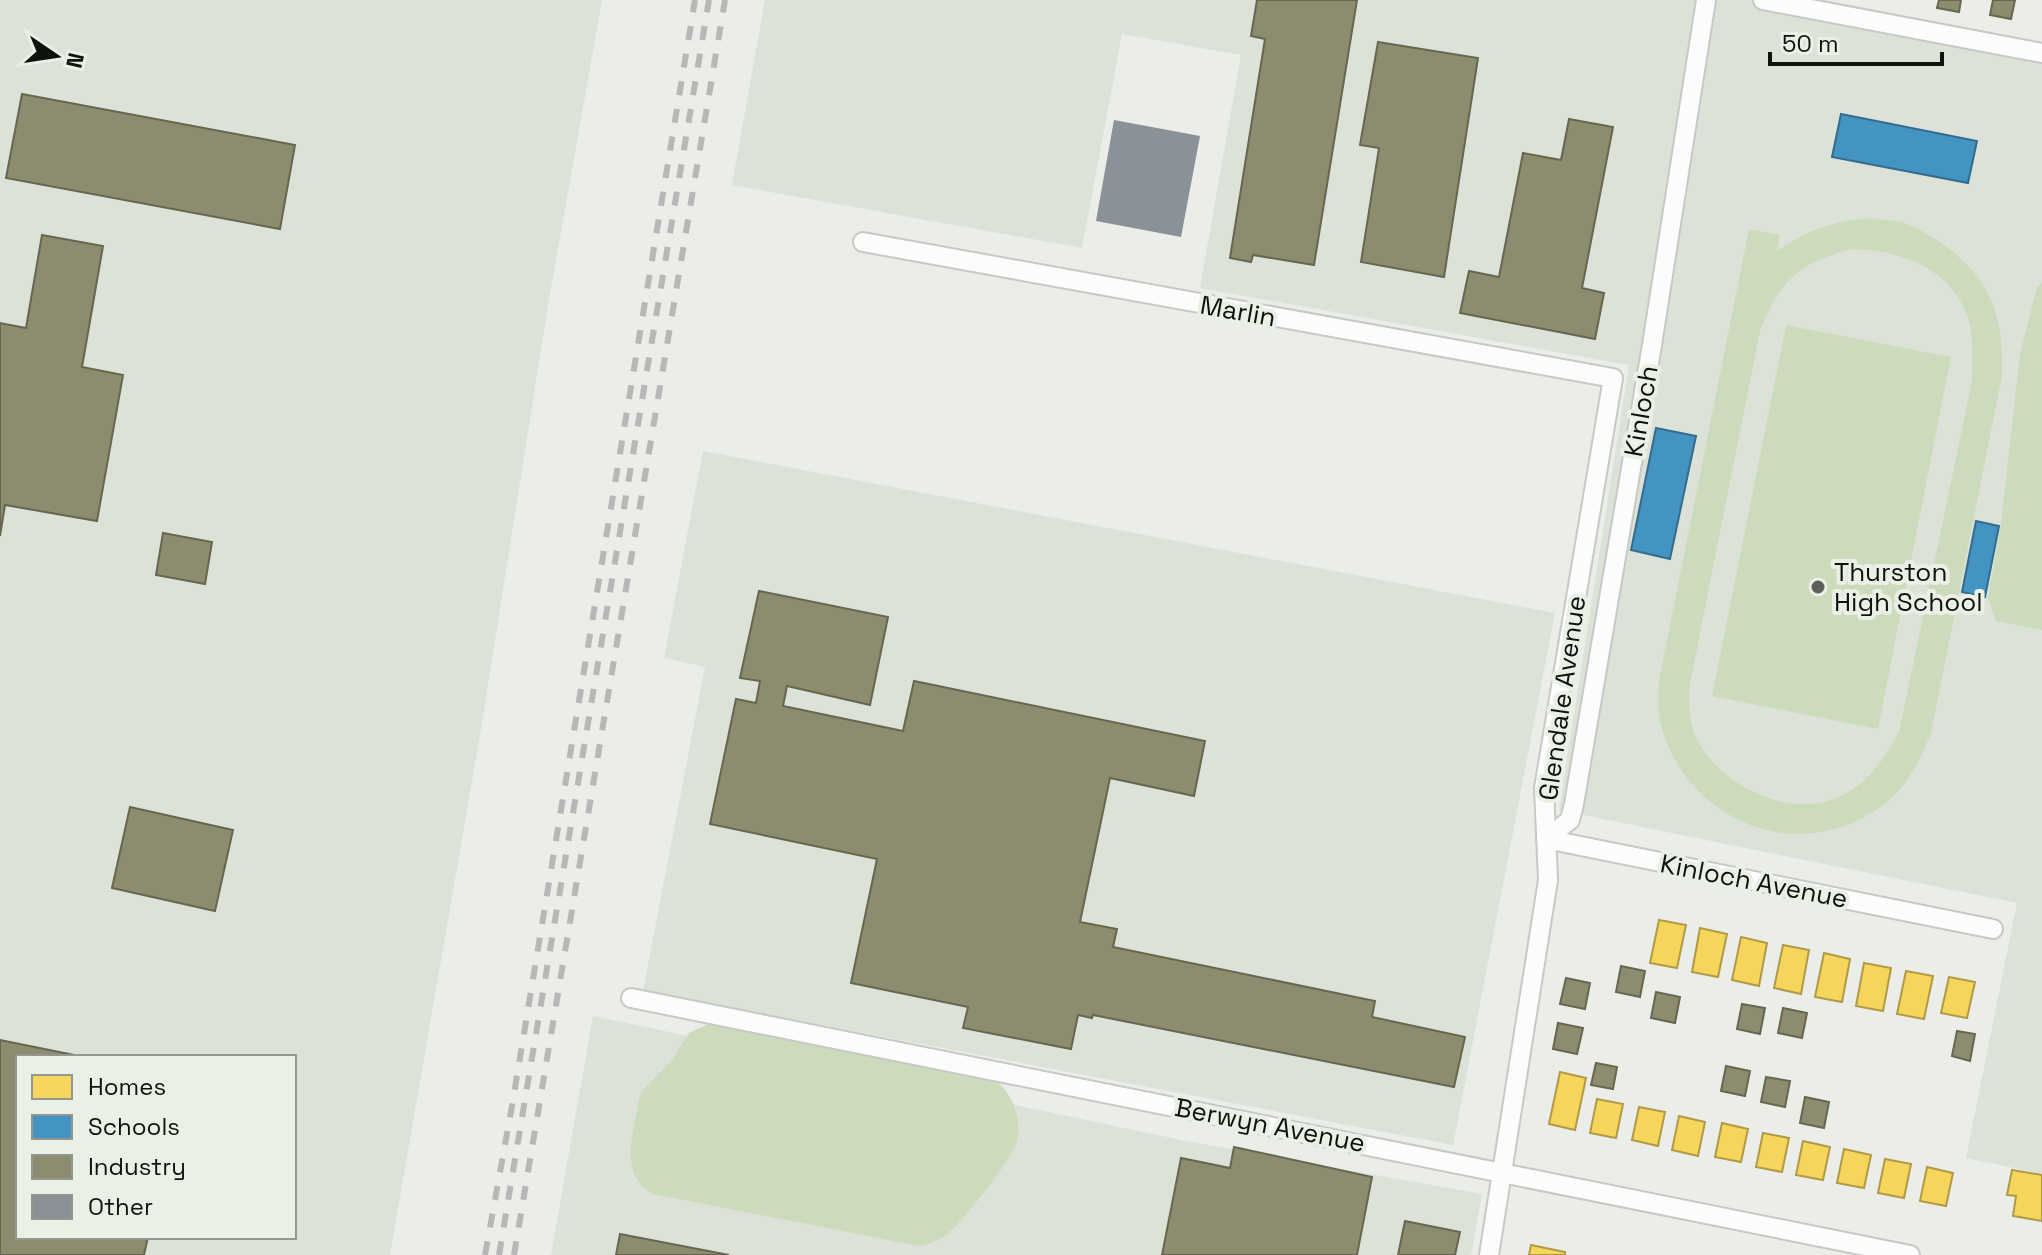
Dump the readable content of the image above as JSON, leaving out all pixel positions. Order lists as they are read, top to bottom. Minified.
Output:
{"streets":{"street":["Marlin","Kinloch","Glendale Avenue","Kinloch Avenue","Berwyn Avenue"]},"crossings":[["Marlin","Glendale Avenue"],["Kinloch","Glendale Avenue"],["Kinloch","Kinloch Avenue"],["Glendale Avenue","Kinloch Avenue"],["Glendale Avenue","Berwyn Avenue"]],"places":["Thurston High School"],"legend":["Homes","Schools","Industry","Other"],"scale_bar":"50 m","north":"right"}
